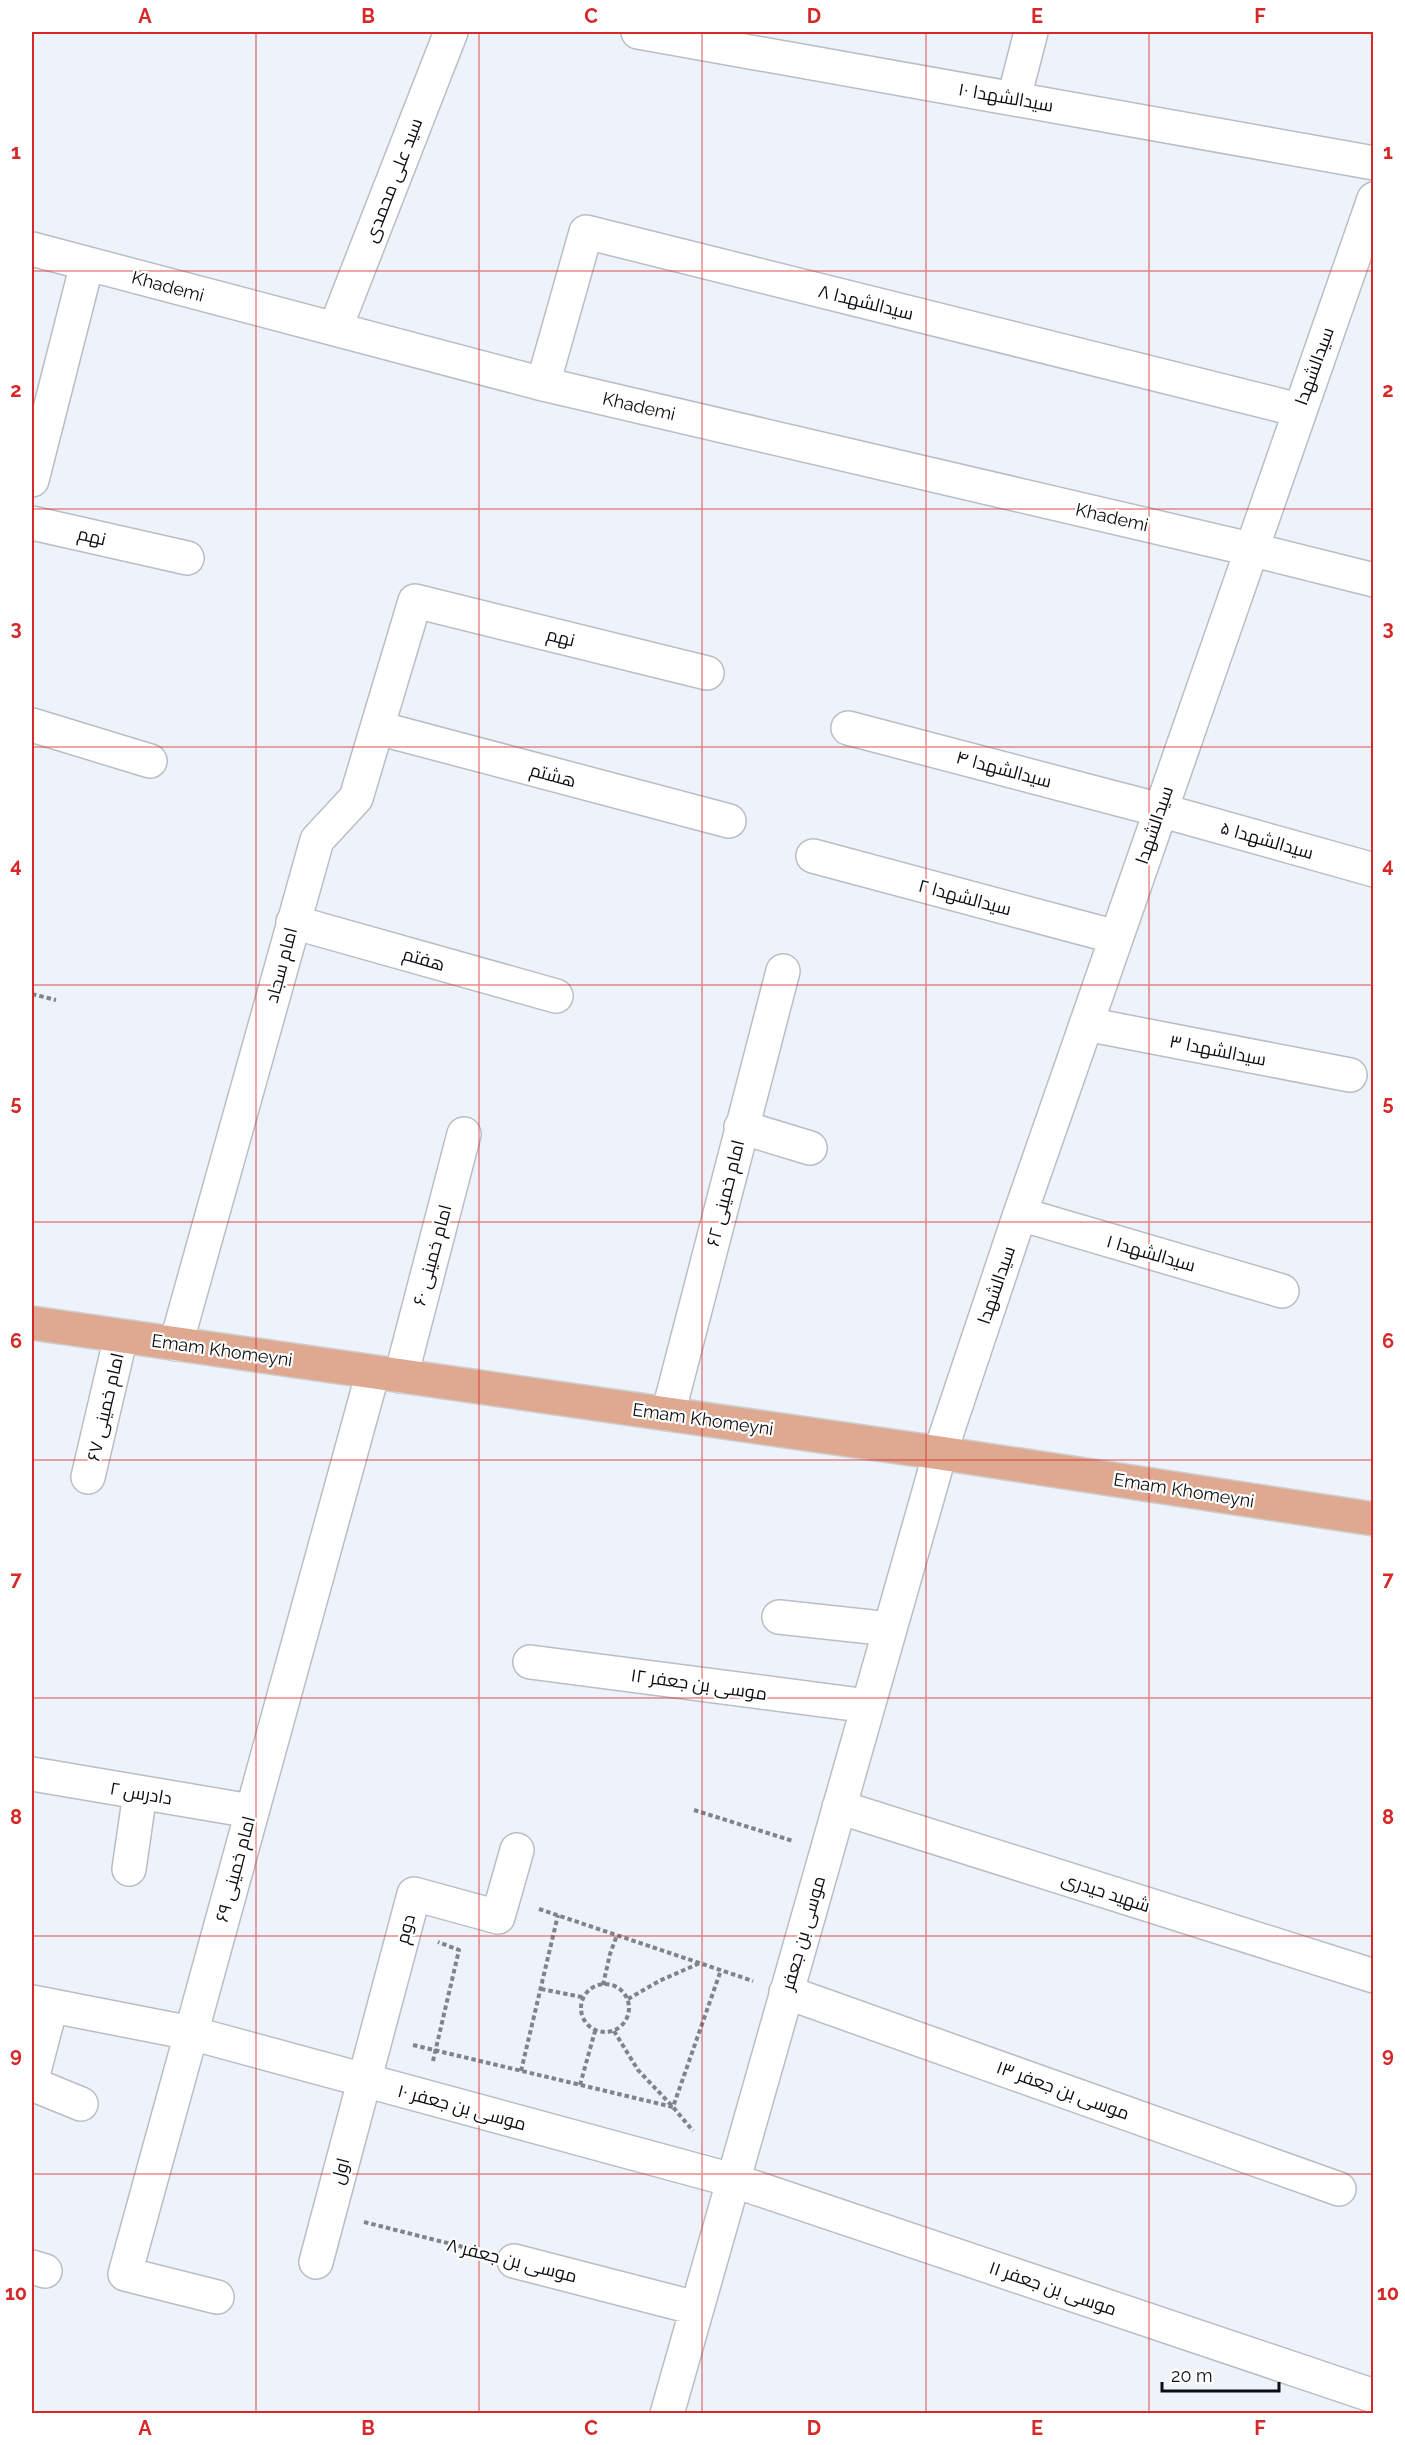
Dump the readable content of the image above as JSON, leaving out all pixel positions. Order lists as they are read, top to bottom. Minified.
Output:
{"streets":{"main road":["Emam Khomeyni"],"street":["سیدالشهدا ۱۰","سید علی محمدی","Khademi","سیدالشهدا ۸","سیدالشهدا","نهم","سیدالشهدا ۴","هشتم","سیدالشهدا ۵","سیدالشهدا ۲","هفتم","امام سجاد","سیدالشهدا ۳","امام خمینی ۶۲","سیدالشهدا ۱","امام خمینی ۶۰","امام خمینی ۶۷","موسی بن جعفر ۱۲","دادرس ۲","امام خمینی ۶۹","شهید حیدری","دوم","موسی بن جعفر","موسی بن جعفر ۱۳","موسی بن جعفر ۱۰","اول","موسی بن جعفر ۸","موسی بن جعفر ۱۱"]},"crossings":[["سید علی محمدی","Khademi"],["Khademi","سیدالشهدا ۸"],["Khademi","سیدالشهدا"],["سیدالشهدا ۸","سیدالشهدا"],["سیدالشهدا","سیدالشهدا ۴"],["سیدالشهدا","سیدالشهدا ۵"],["سیدالشهدا","سیدالشهدا ۲"],["سیدالشهدا","سیدالشهدا ۳"],["سیدالشهدا","سیدالشهدا ۱"],["سیدالشهدا","Emam Khomeyni"],["سیدالشهدا","موسی بن جعفر"],["نهم","امام سجاد"],["سیدالشهدا ۴","سیدالشهدا ۵"],["هشتم","امام سجاد"],["هفتم","امام سجاد"],["امام سجاد","Emam Khomeyni"],["امام خمینی ۶۲","Emam Khomeyni"],["امام خمینی ۶۰","Emam Khomeyni"],["امام خمینی ۶۰","امام خمینی ۶۹"],["Emam Khomeyni","امام خمینی ۶۷"],["Emam Khomeyni","امام خمینی ۶۹"],["Emam Khomeyni","موسی بن جعفر"],["موسی بن جعفر ۱۲","موسی بن جعفر"],["دادرس ۲","امام خمینی ۶۹"],["امام خمینی ۶۹","موسی بن جعفر ۱۰"],["شهید حیدری","موسی بن جعفر"],["دوم","موسی بن جعفر ۱۰"],["دوم","اول"],["موسی بن جعفر","موسی بن جعفر ۱۳"],["موسی بن جعفر","موسی بن جعفر ۱۰"],["موسی بن جعفر","موسی بن جعفر ۸"],["موسی بن جعفر","موسی بن جعفر ۱۱"],["موسی بن جعفر ۱۰","اول"],["موسی بن جعفر ۱۰","موسی بن جعفر ۱۱"],["اول","موسی بن جعفر ۸"]],"scale_bar":"20 m","grid":{"columns":["A","B","C","D","E","F"],"rows":["1","2","3","4","5","6","7","8","9","10"]}}
